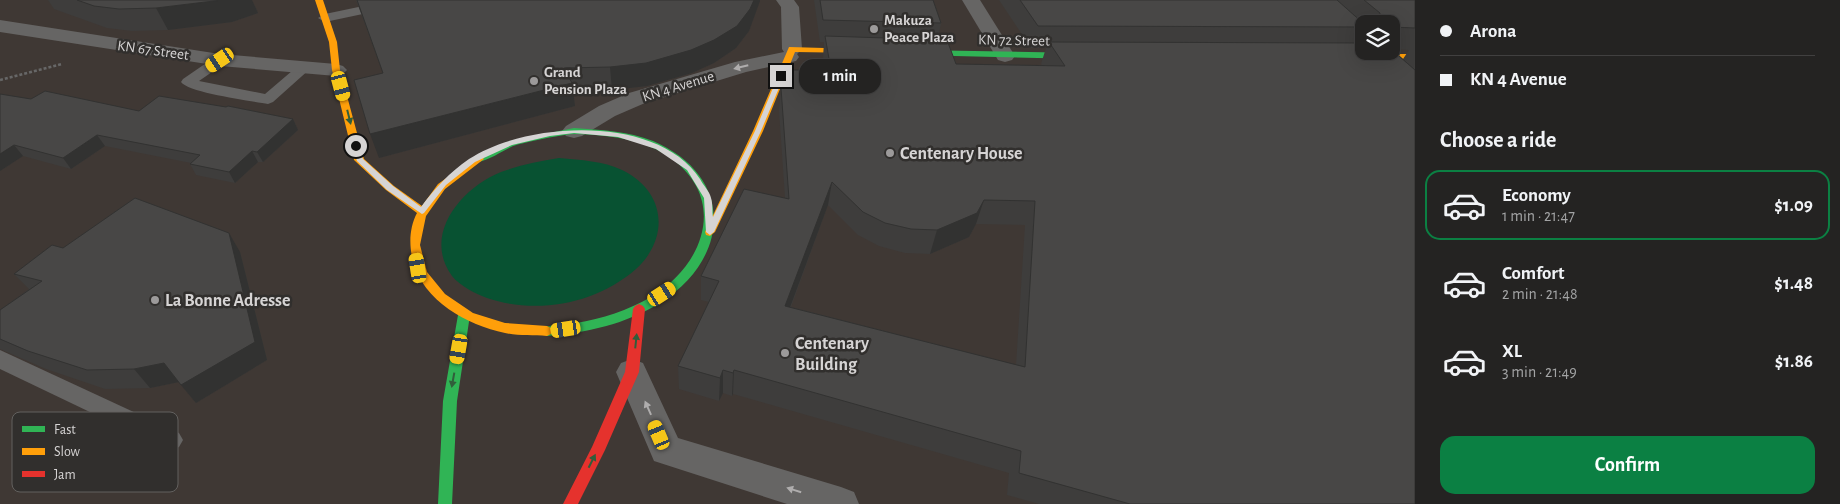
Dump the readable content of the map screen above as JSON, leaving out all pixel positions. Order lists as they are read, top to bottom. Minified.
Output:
{"streets":{"main road":["KN 72 Street"],"street":["KN 67 Street","KN 4 Avenue"]},"one_way":["KN 4 Avenue"],"places":["Makuza Peace Plaza","Grand Pension Plaza","Centenary House","La Bonne Adresse","Centenary Building"],"legend":["Fast","Slow","Jam"],"page":{"banner":["Arona","KN 4 Avenue"],"bubble":"1 min","heading":"Choose a ride","list":[{"name":"Economy","note":"1 min · 21:47","value":"$1.09"},{"name":"Comfort","note":"2 min · 21:48","value":"$1.48"},{"name":"XL","note":"3 min · 21:49","value":"$1.86"}],"buttons":"Confirm"}}
